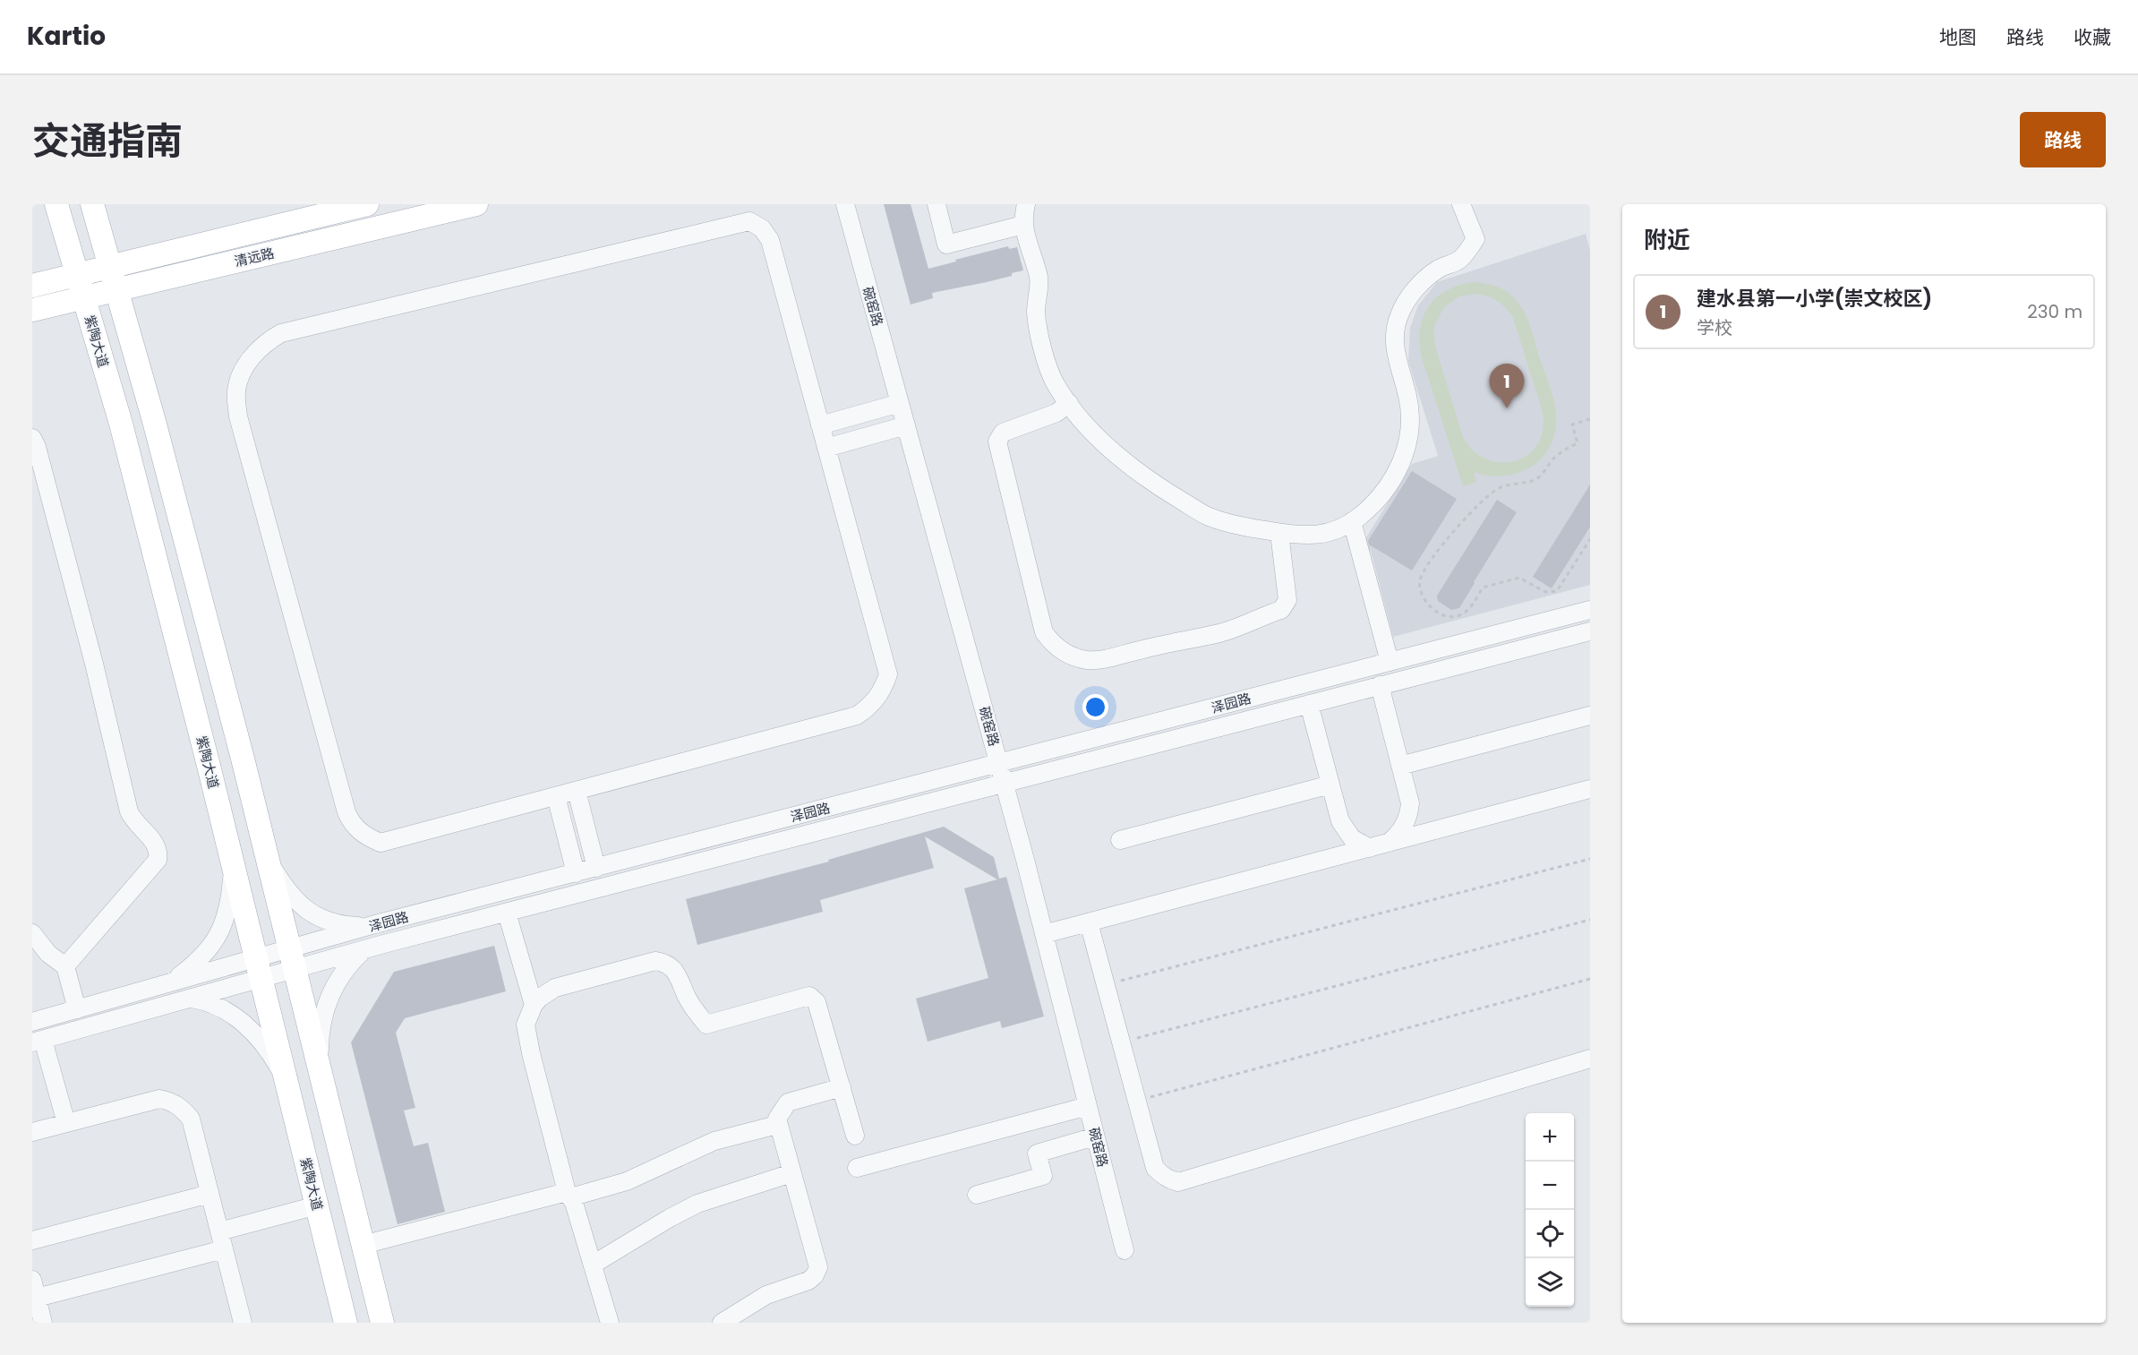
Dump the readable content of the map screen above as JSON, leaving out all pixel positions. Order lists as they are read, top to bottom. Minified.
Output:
{"streets":{"main road":["清远路","紫陶大道"],"street":["碗窑路","泽园路"]},"crossings":[["清远路","紫陶大道"],["碗窑路","泽园路"],["紫陶大道","泽园路"]],"page":{"header":"Kartio","nav":["地图","路线","收藏"],"title":"交通指南","buttons":"路线","heading":"附近","list":[{"mark":"1","name":"建水县第一小学(崇文校区)","note":"学校","value":"230 m"}],"pins":"1","map_buttons":["+","−"]}}
